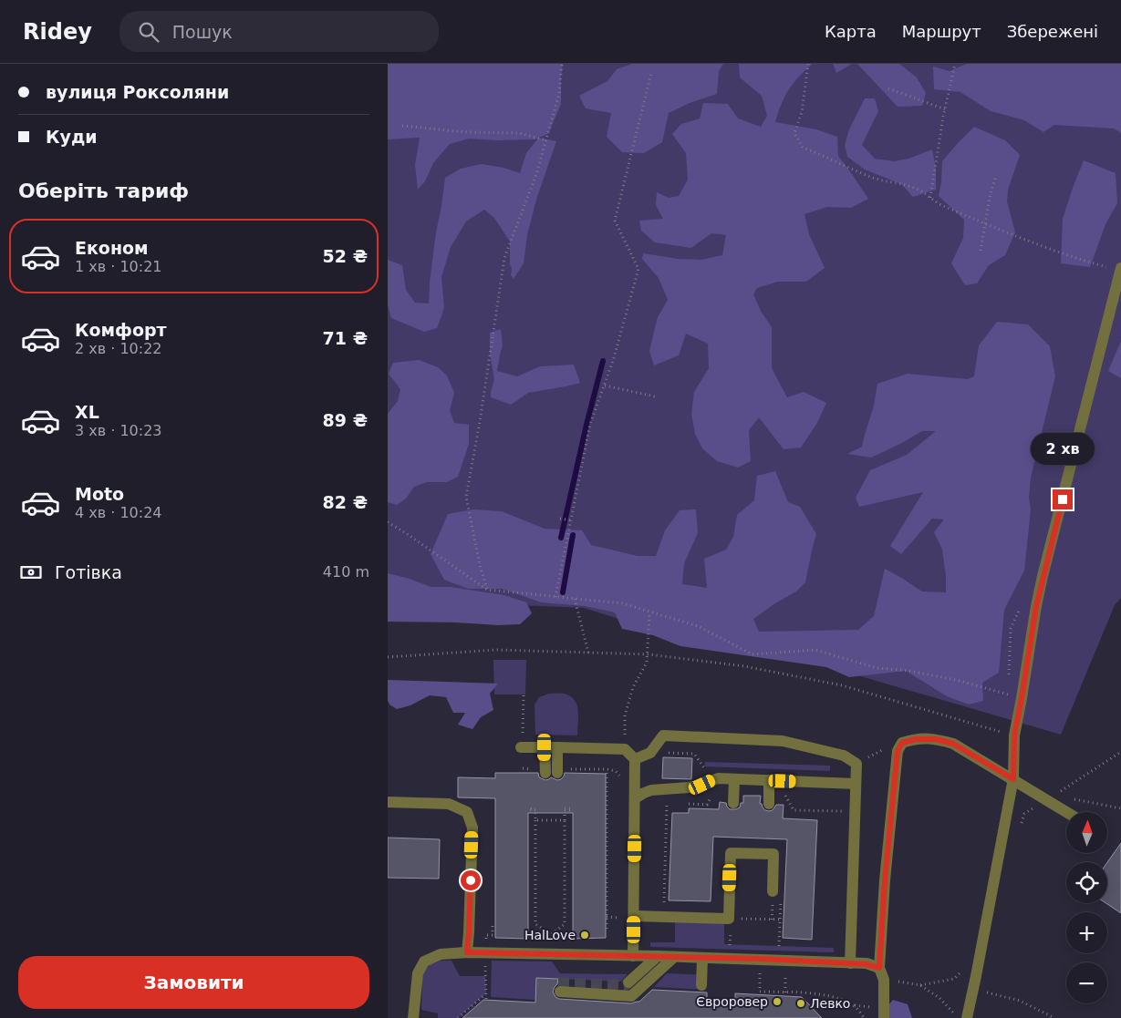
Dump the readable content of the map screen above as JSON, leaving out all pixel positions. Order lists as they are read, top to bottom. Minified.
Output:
{"places":["HalLove","Євроровер","Левко"],"north":"top","page":{"header":"Ridey","search":"Пошук","nav":["Карта","Маршрут","Збережені"],"banner":["вулиця Роксоляни","Куди"],"heading":"Оберіть тариф","list":[{"name":"Економ","note":"1 хв · 10:21","value":"52 ₴"},{"name":"Комфорт","note":"2 хв · 10:22","value":"71 ₴"},{"name":"XL","note":"3 хв · 10:23","value":"89 ₴"},{"name":"Moto","note":"4 хв · 10:24","value":"82 ₴"}],"bubble":"2 хв","pay":["Готівка","410 m"],"map_buttons":["+","−"],"buttons":"Замовити"}}
